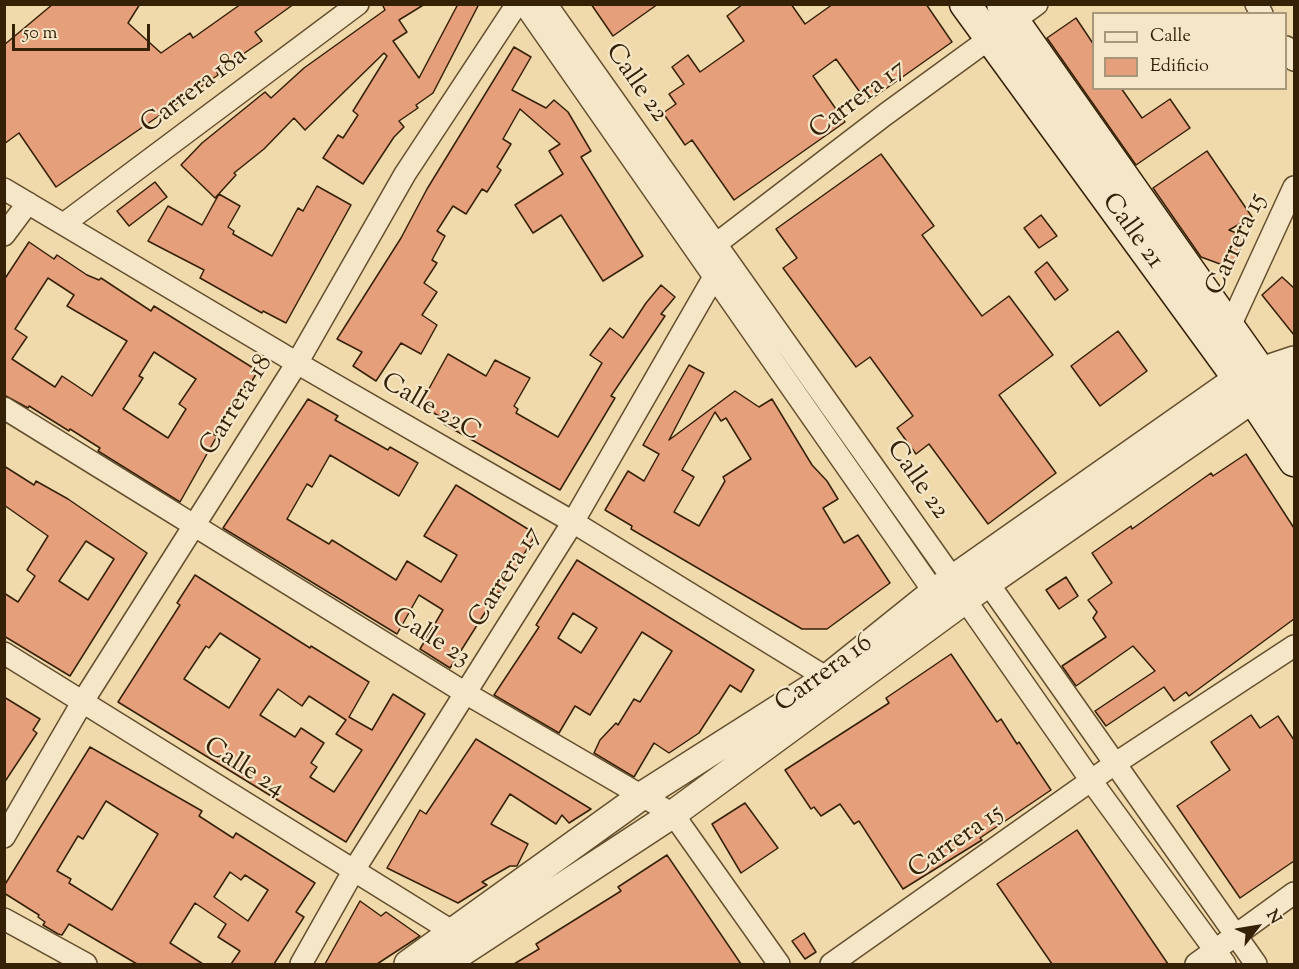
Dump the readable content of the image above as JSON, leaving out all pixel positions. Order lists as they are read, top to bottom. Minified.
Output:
{"streets":{"main road":["Calle 21"],"street":["Calle 22","Carrera 18a","Carrera 17","Carrera 15","Carrera 18","Calle 22C","Calle 23","Carrera 16","Calle 24"]},"crossings":[["Calle 22","Carrera 17"],["Calle 22","Carrera 15"],["Calle 22","Carrera 16"],["Carrera 18a","Calle 22C"],["Carrera 17","Calle 21"],["Carrera 17","Calle 22C"],["Carrera 17","Calle 23"],["Carrera 17","Calle 24"],["Calle 21","Carrera 15"],["Calle 21","Carrera 16"],["Carrera 18","Calle 22C"],["Carrera 18","Calle 23"],["Carrera 18","Calle 24"],["Calle 22C","Carrera 16"],["Calle 23","Carrera 16"],["Carrera 16","Calle 24"]],"legend":["Calle","Edificio"],"scale_bar":"50 m","north":"top right"}
